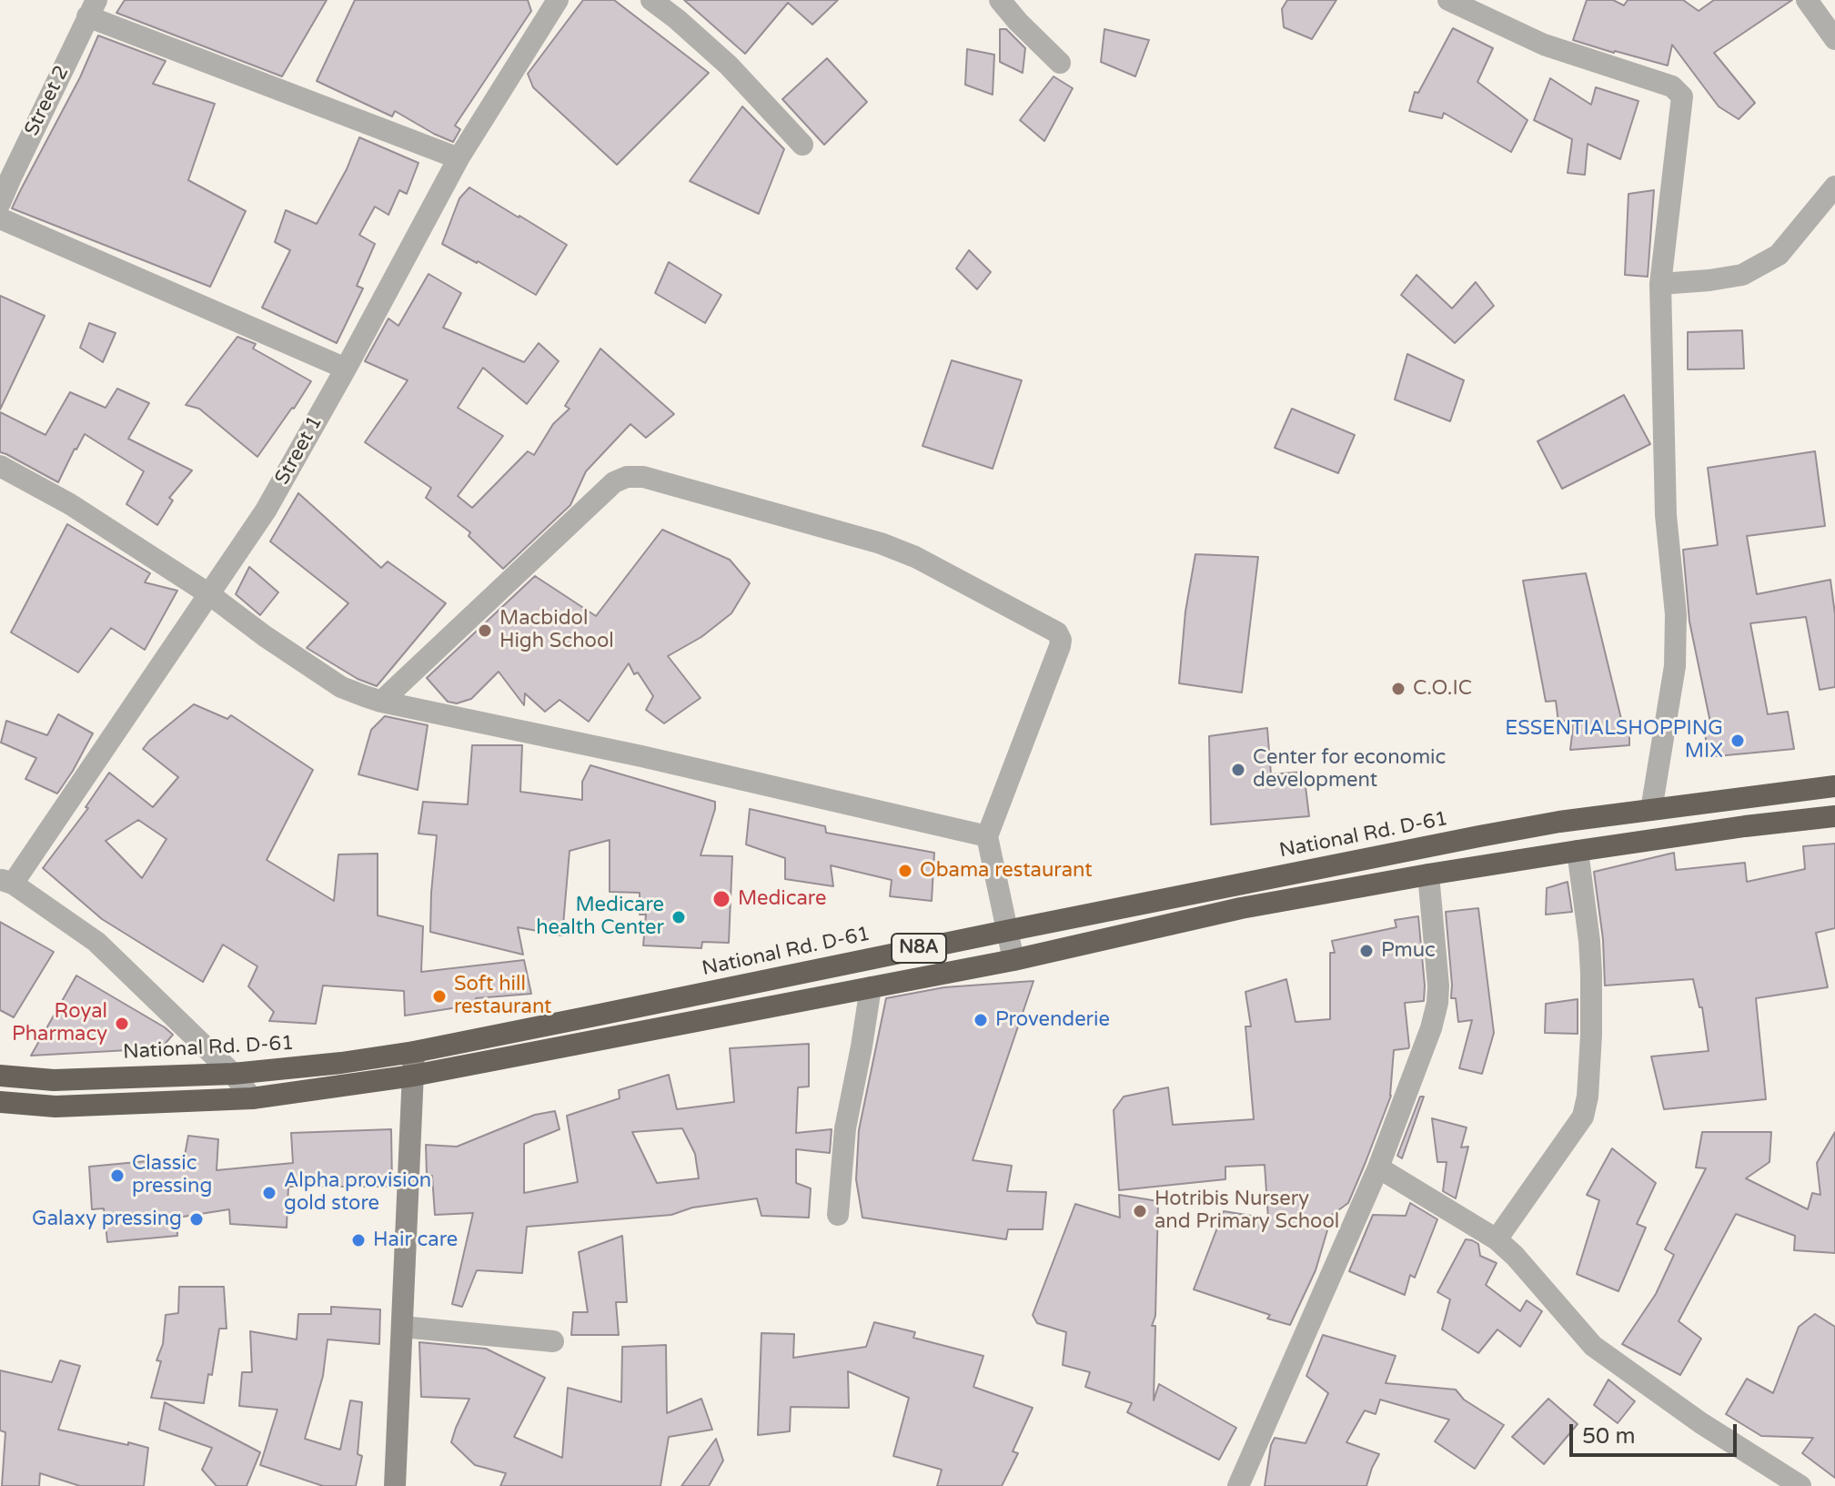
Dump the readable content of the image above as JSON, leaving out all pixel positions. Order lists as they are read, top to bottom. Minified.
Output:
{"streets":{"highway":["National Rd. D-61","N8A"],"street":["Street 2","Street 1"]},"places":["Macbidol High School","C.O.IC","ESSENTIALSHOPPING MIX","Center for economic development","Obama restaurant","Medicare","Medicare health Center","Pmuc","Soft hill restaurant","Provenderie","Royal Pharmacy","Classic pressing","Alpha provision gold store","Hotribis Nursery and Primary School","Galaxy pressing","Hair care"],"scale_bar":"50 m"}
